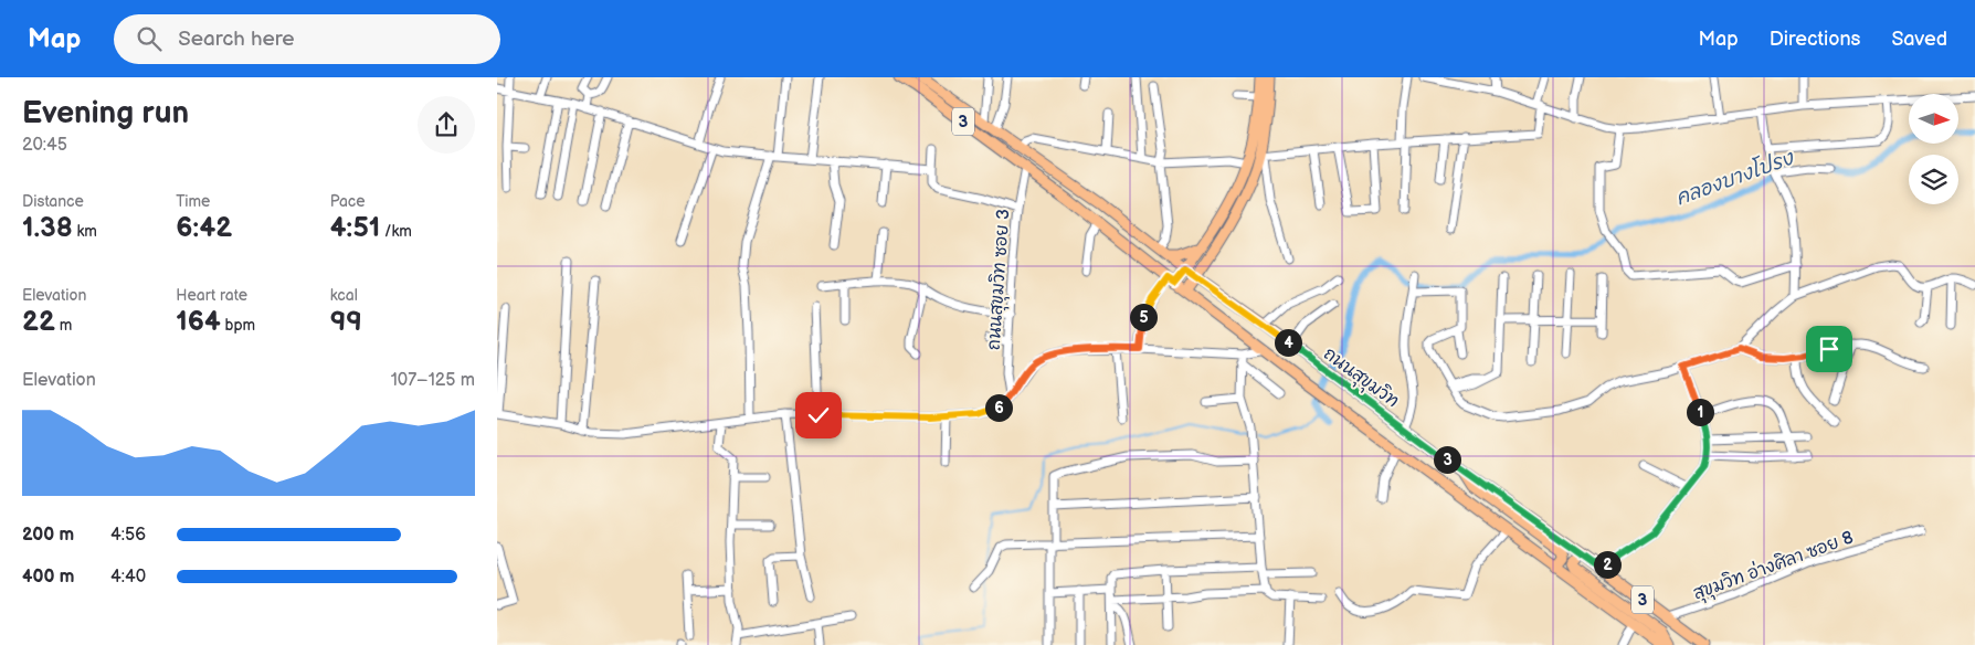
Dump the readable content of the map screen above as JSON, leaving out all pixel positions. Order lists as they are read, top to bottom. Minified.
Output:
{"streets":{"main road":["3","ถนนสุขุมวิท"],"street":["ถนนสุขุมวิท ซอย 3","สุขุมวิท อ่างศิลา ซอย 8"]},"crossings":[["3","ถนนสุขุมวิท ซอย 3"],["ถนนสุขุมวิท","สุขุมวิท อ่างศิลา ซอย 8"]],"water":["คลองบางโปรง"],"north":"right","page":{"header":"Map","search":"Search here","nav":["Map","Directions","Saved"],"heading":["Evening run","20:45"],"stats":[["Distance","1.38 km"],["Time","6:42"],["Pace","4:51 /km"],["Elevation","22 m"],["Heart rate","164 bpm"],["kcal","99"]],"pins":["5","4","6","1","3","2"],"chart":["Elevation","107–125 m"],"list":[{"name":"200 m","note":"4:56"},{"name":"400 m","note":"4:40"}]}}
